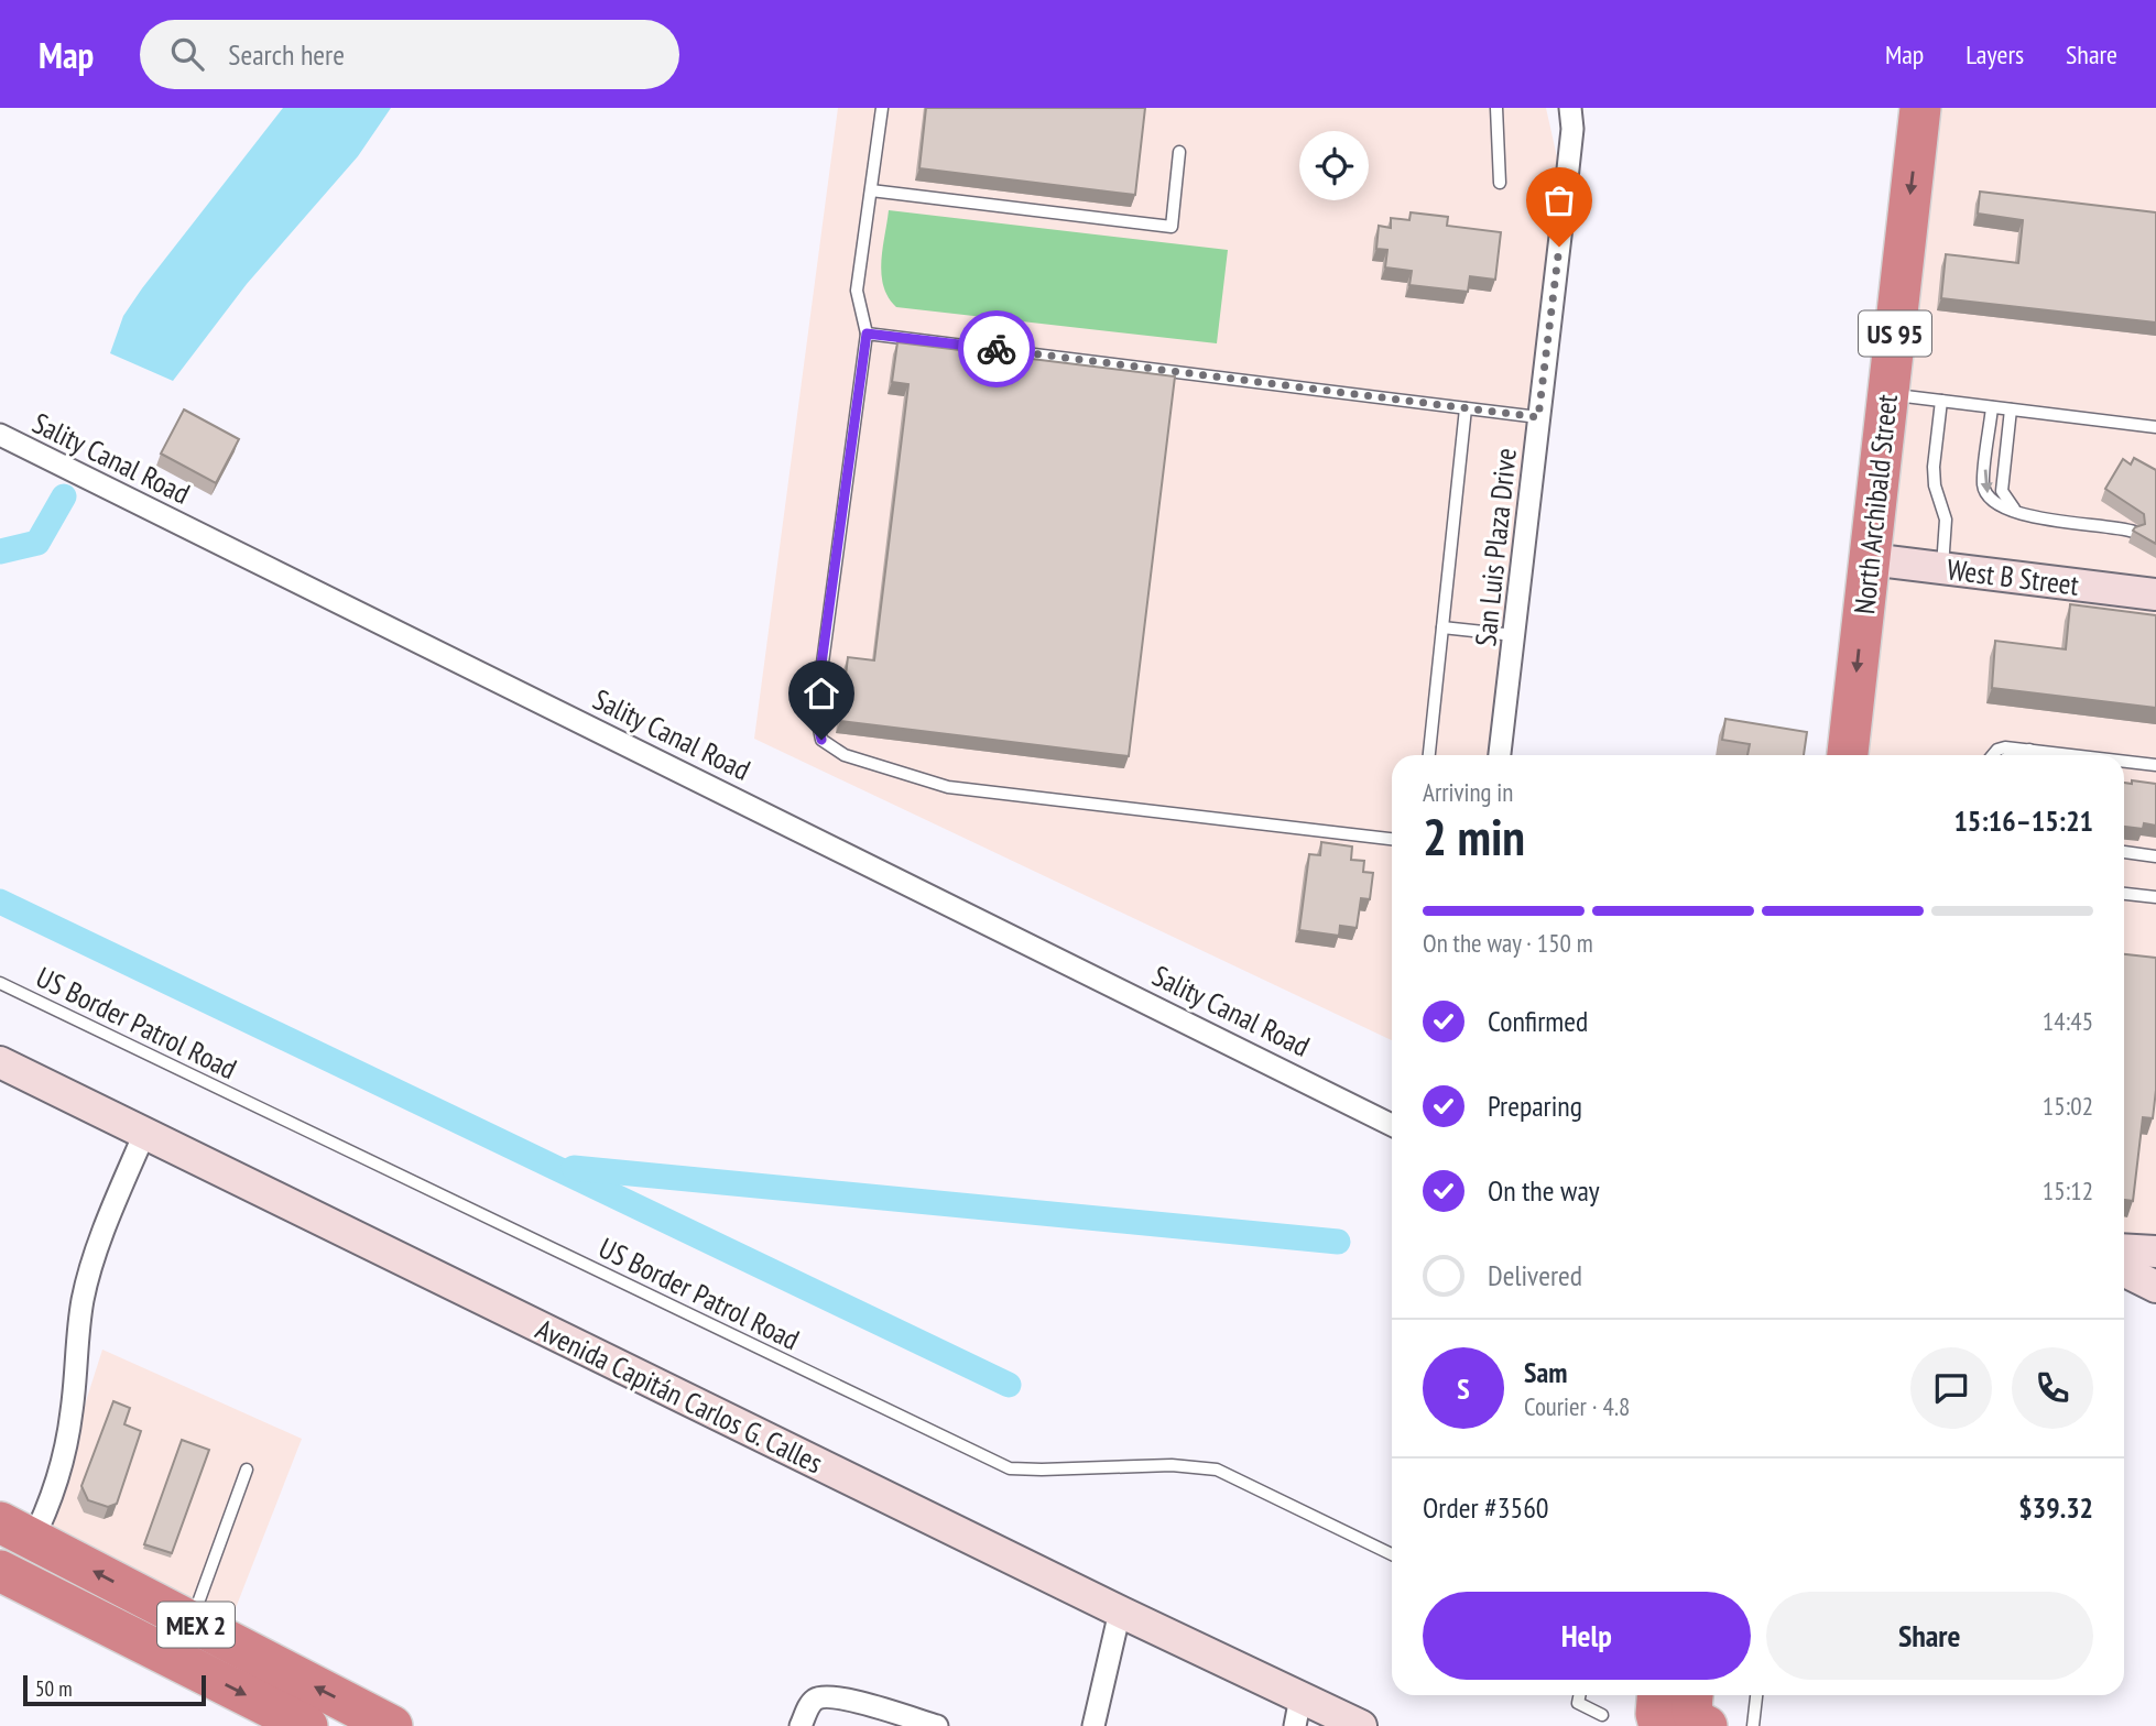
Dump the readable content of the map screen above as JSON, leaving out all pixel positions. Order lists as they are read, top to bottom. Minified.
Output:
{"streets":{"highway":["US 95","North Archibald Street","MEX 2"],"street":["Sality Canal Road","San Luis Plaza Drive","West B Street","Avenida Capitán Carlos G. Calles"],"lane":["US Border Patrol Road"]},"crossings":[["North Archibald Street","West B Street"]],"one_way":["North Archibald Street"],"scale_bar":"50 m","page":{"header":"Map","search":"Search here","nav":["Map","Layers","Share"],"heading":["2 min","Arriving in","15:16–15:21"],"panel":["Sam","Courier · 4.8","Order #3560","$39.32"],"bar":"On the way · 150 m","list":[["Confirmed","14:45"],["Preparing","15:02"],["On the way","15:12"],"Delivered"],"round":"S","buttons":["Help","Share"],"scale":"50 m"}}
